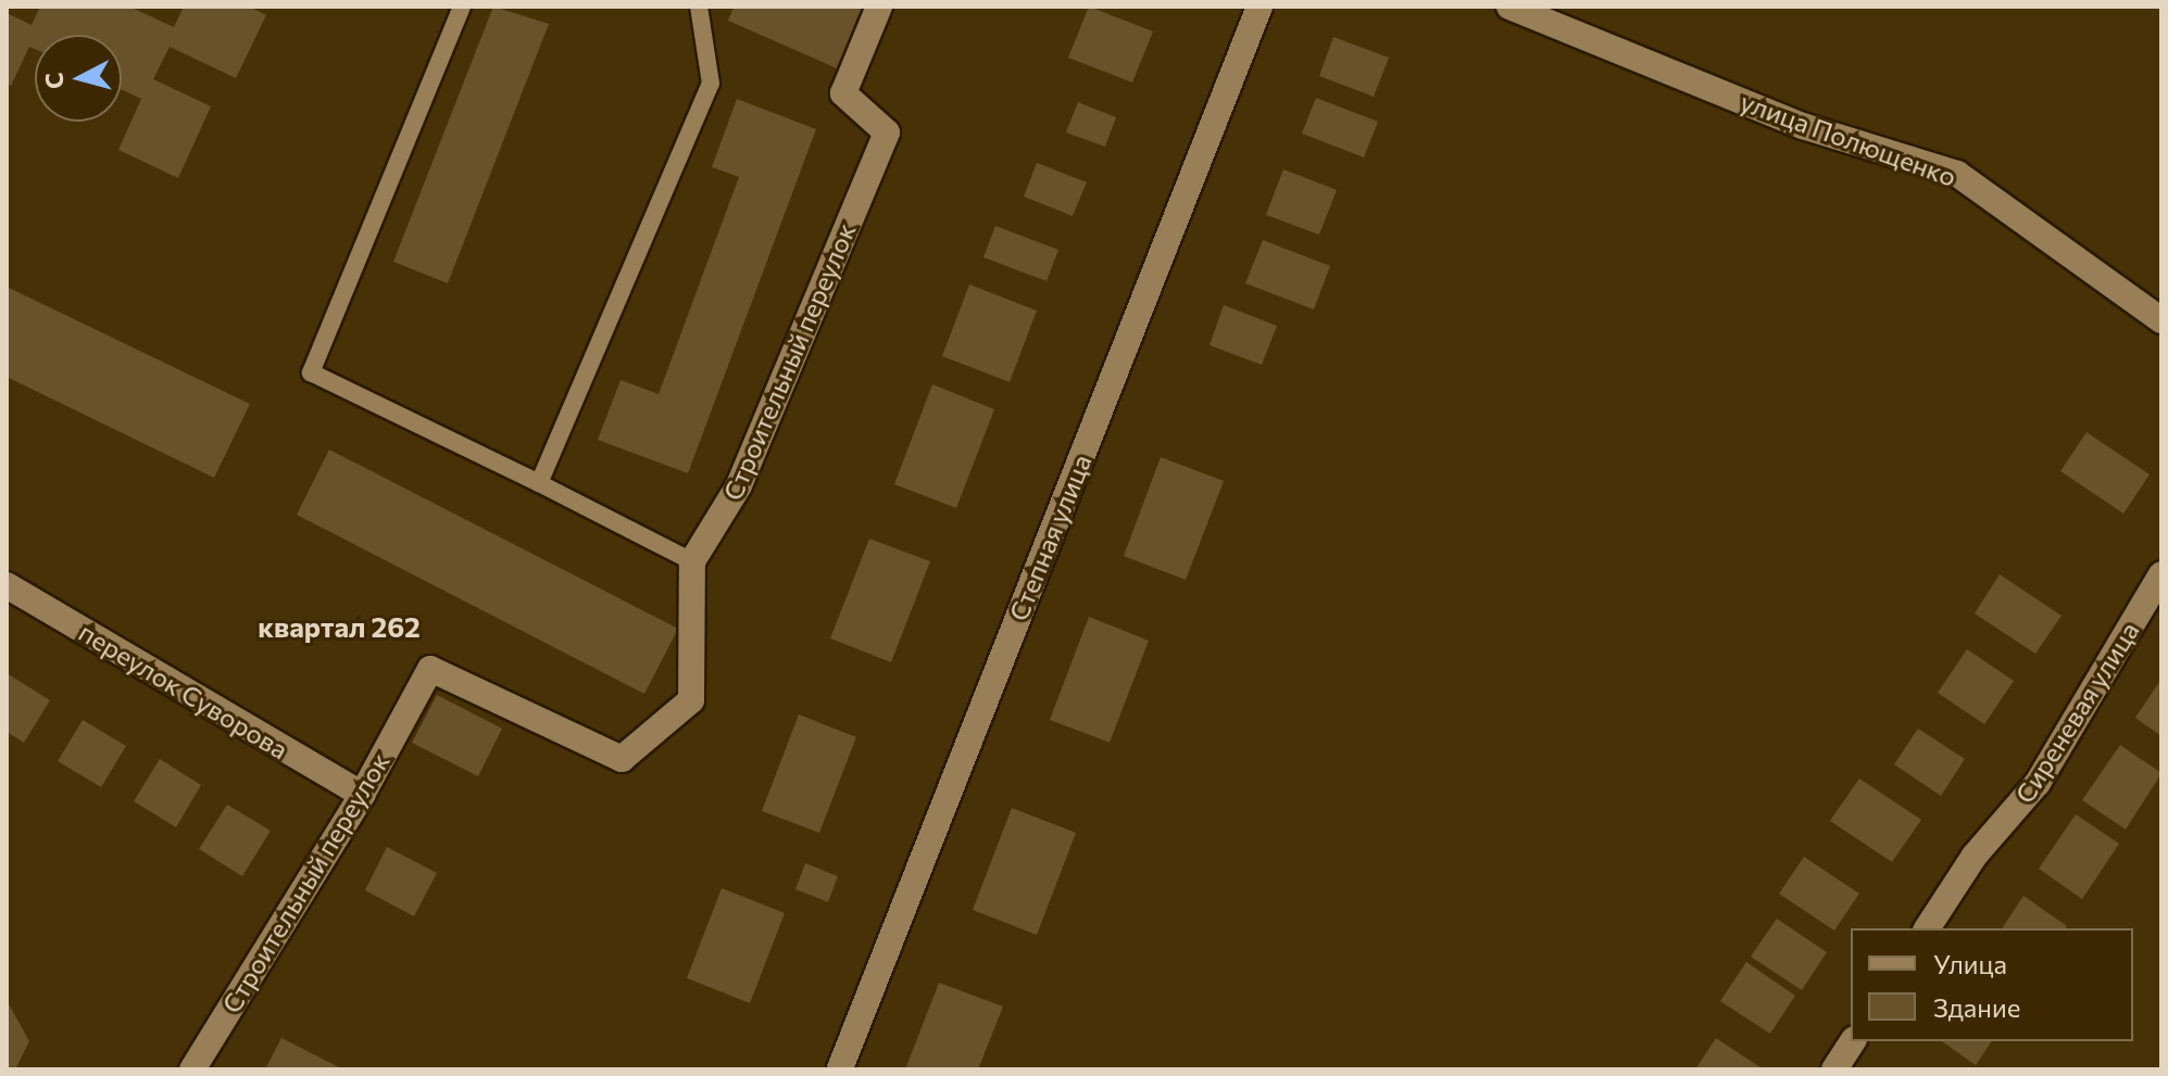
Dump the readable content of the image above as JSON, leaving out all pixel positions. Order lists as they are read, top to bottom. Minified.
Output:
{"streets":{"street":["улица Полющенко","Строительный переулок","Степная улица","переулок Суворова","Сиреневая улица"]},"crossings":[["Строительный переулок","переулок Суворова"]],"districts":["квартал 262"],"legend":["Улица","Здание"],"north":"left"}
